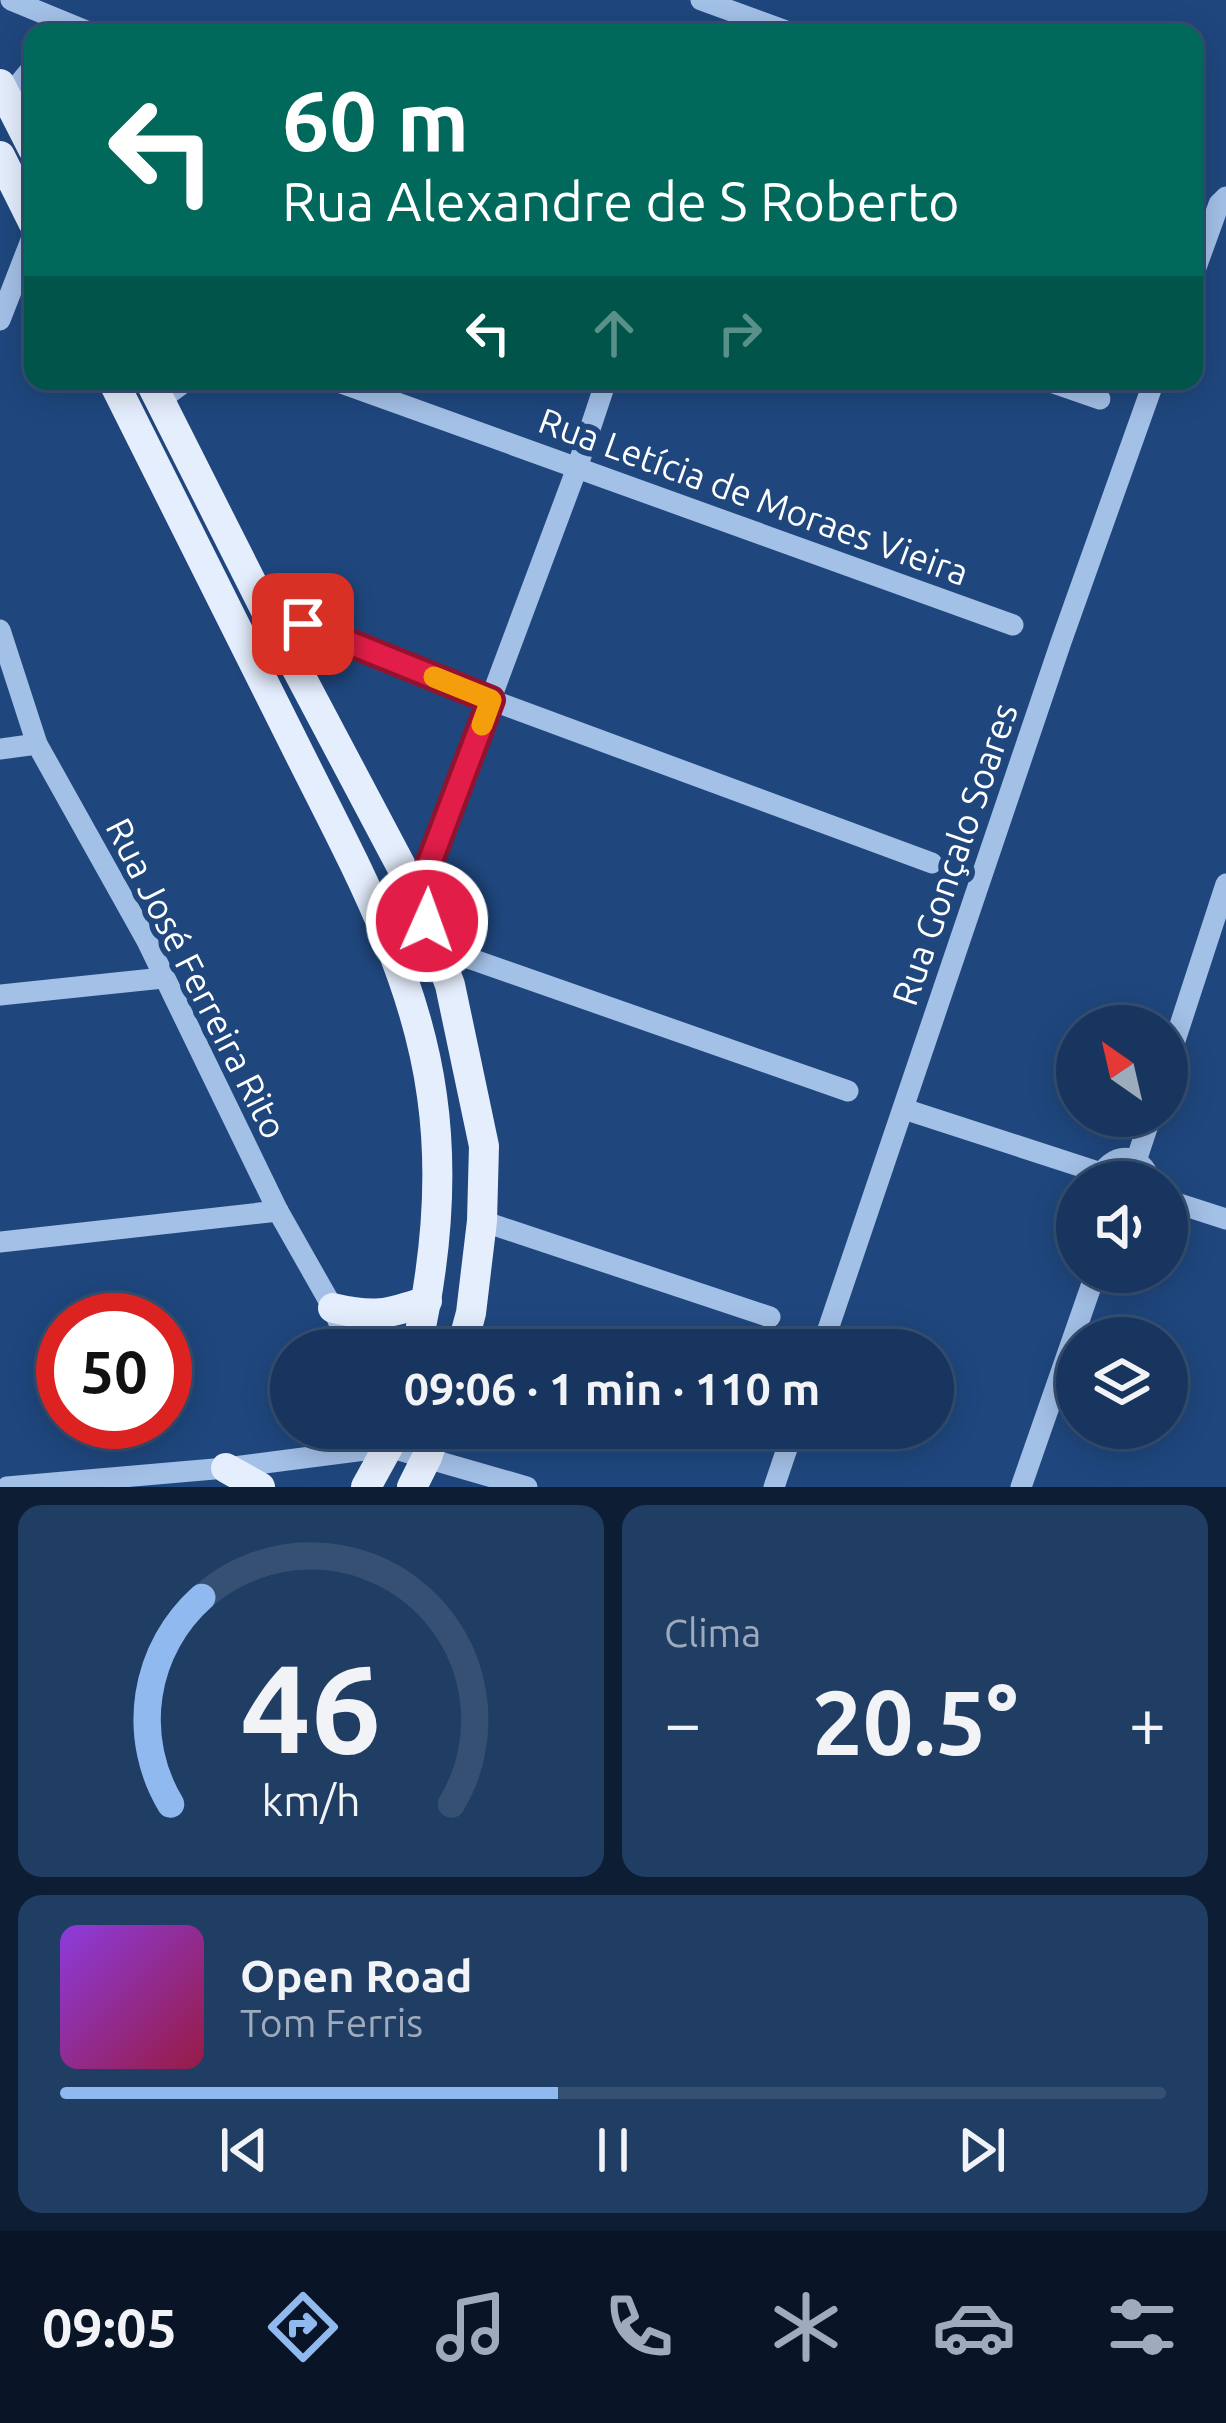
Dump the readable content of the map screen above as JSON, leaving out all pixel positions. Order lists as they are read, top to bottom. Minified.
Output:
{"streets":{"street":["Rua Letícia de Moraes Vieira","Rua Gonçalo Soares","Rua José Ferreira Rito"]},"north":"top left","page":{"turn":["60 m","Rua Alexandre de S Roberto"],"limit":"50","trip":"09:06 · 1 min · 110 m","tile":"Clima","heat":["−","20.5°","+"],"song":["Open Road","Tom Ferris"],"tabs":"09:05","gauge":["46","km/h"]}}
